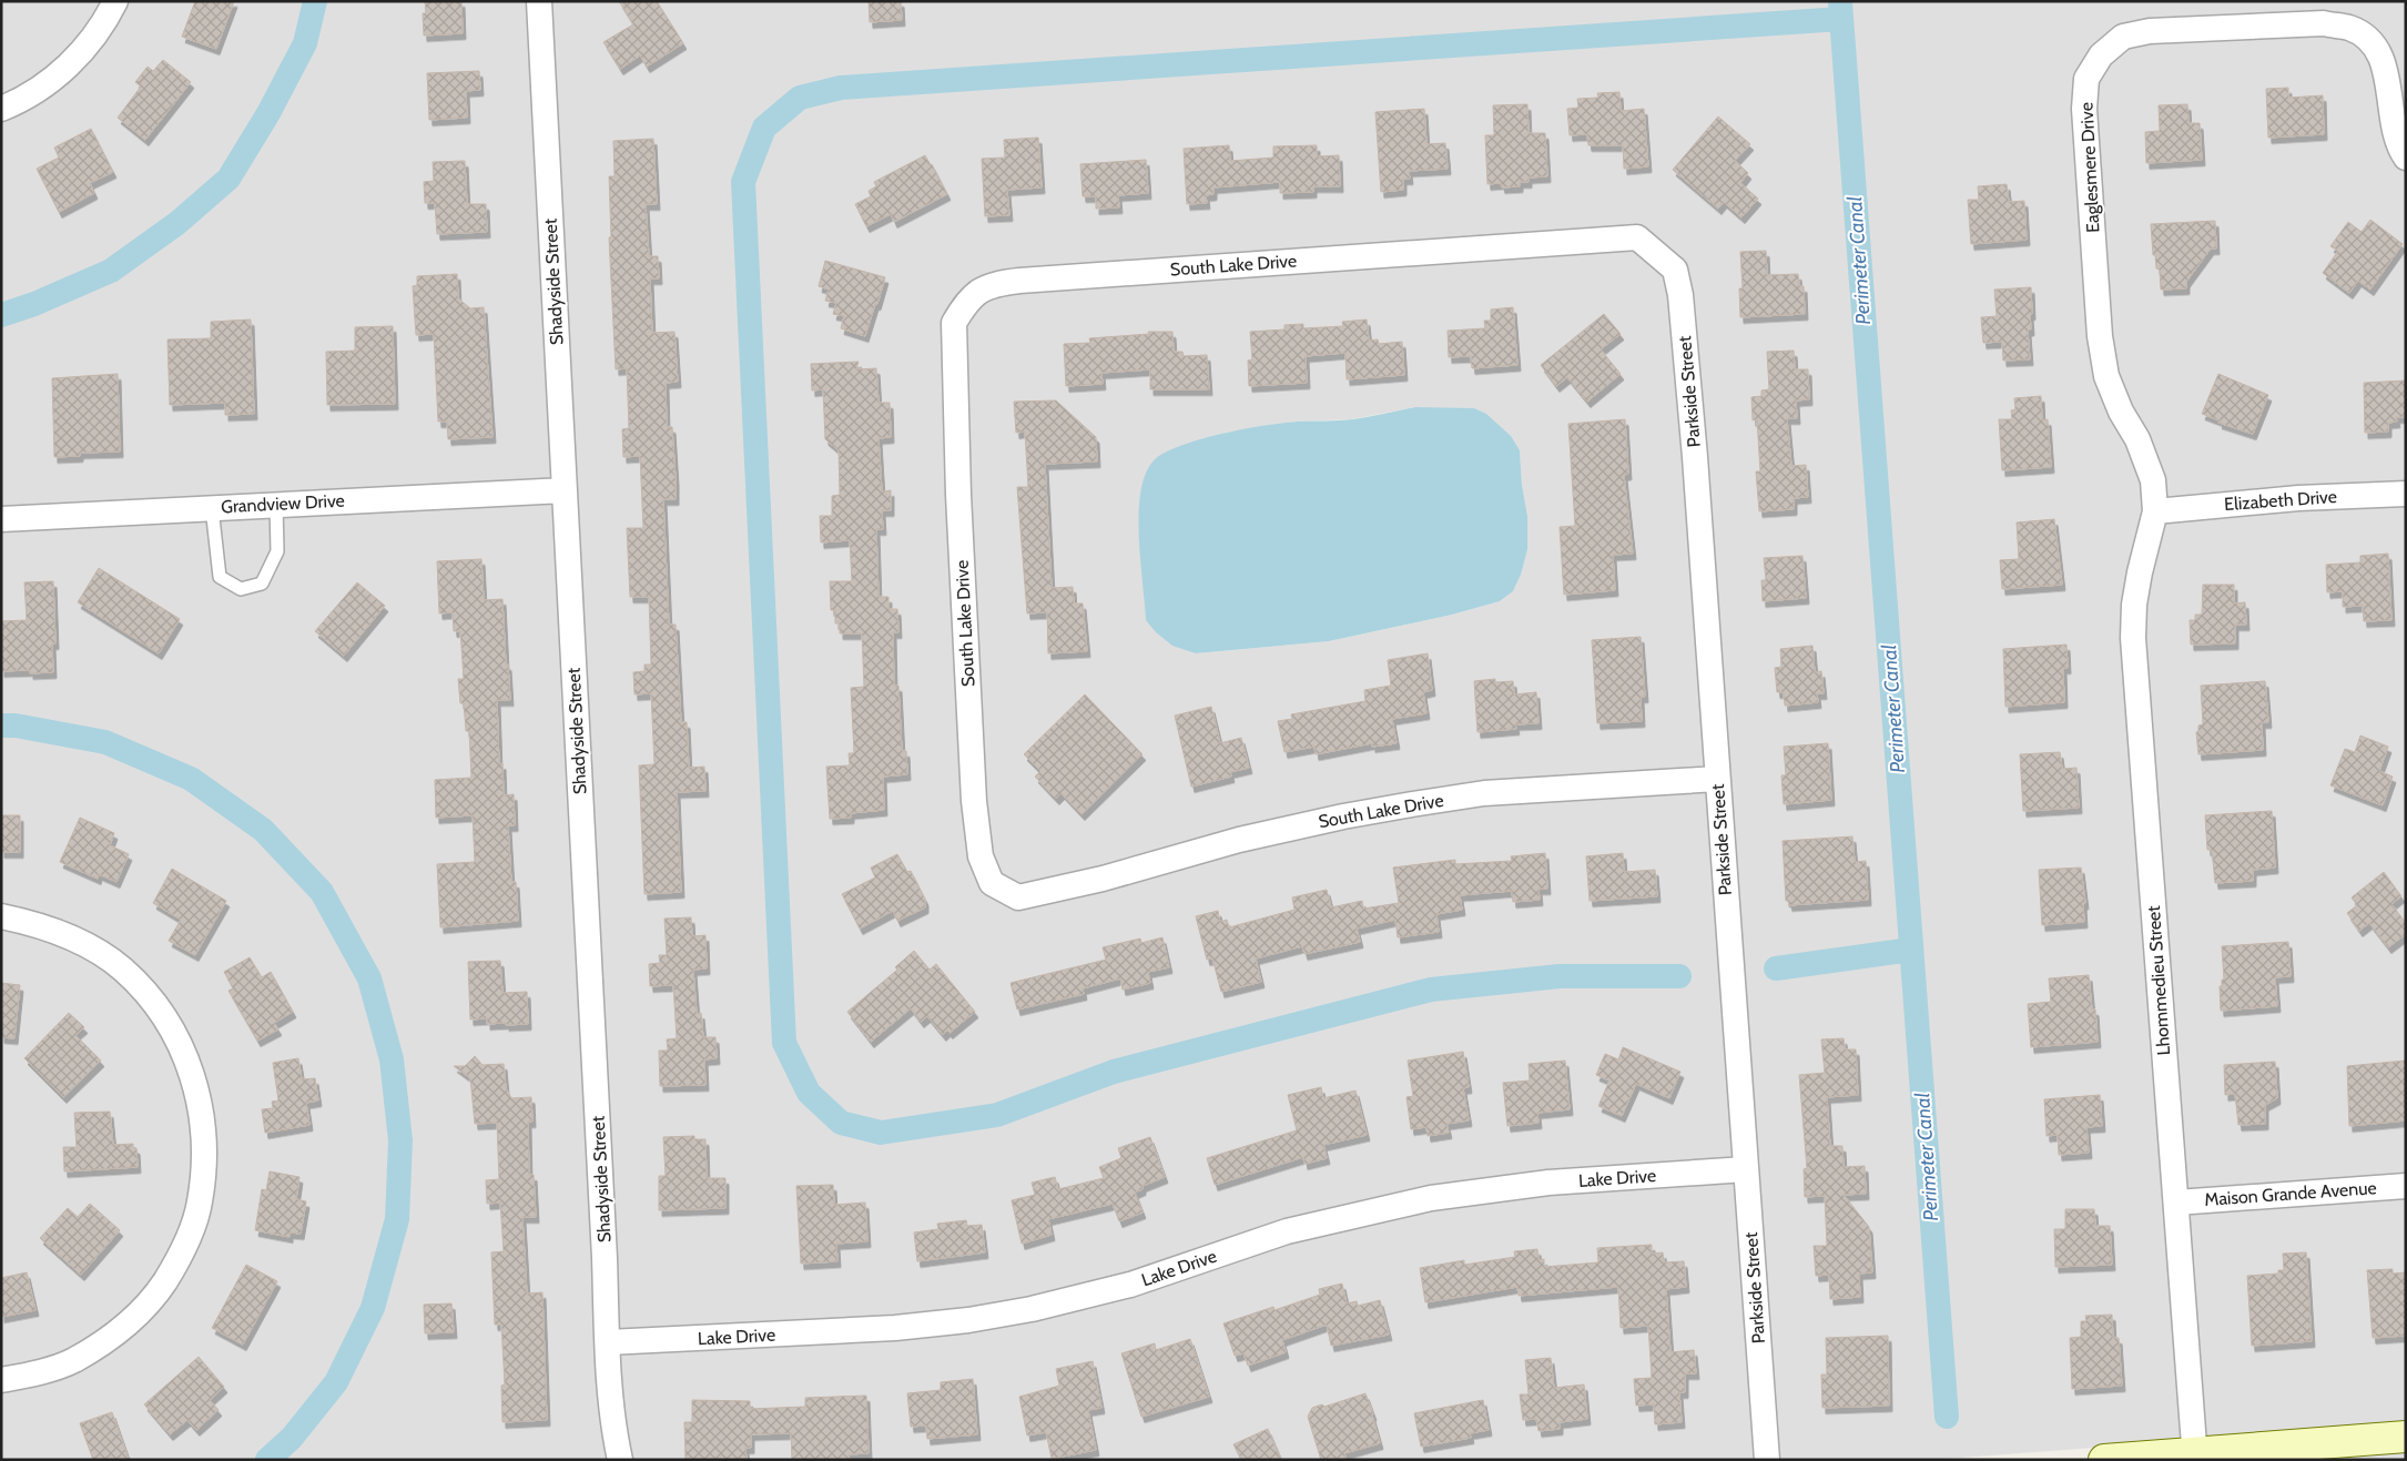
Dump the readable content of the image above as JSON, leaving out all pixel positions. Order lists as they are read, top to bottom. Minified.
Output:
{"streets":{"street":["Eaglesmere Drive","South Lake Drive","Shadyside Street","Parkside Street","Elizabeth Drive","Grandview Drive","Lhommedieu Street","Lake Drive","Maison Grande Avenue"]},"crossings":[["Eaglesmere Drive","Elizabeth Drive"],["Eaglesmere Drive","Lhommedieu Street"],["South Lake Drive","Parkside Street"],["Shadyside Street","Grandview Drive"],["Shadyside Street","Lake Drive"],["Parkside Street","Lake Drive"],["Elizabeth Drive","Lhommedieu Street"],["Lhommedieu Street","Maison Grande Avenue"]],"water":["Perimeter Canal"]}
